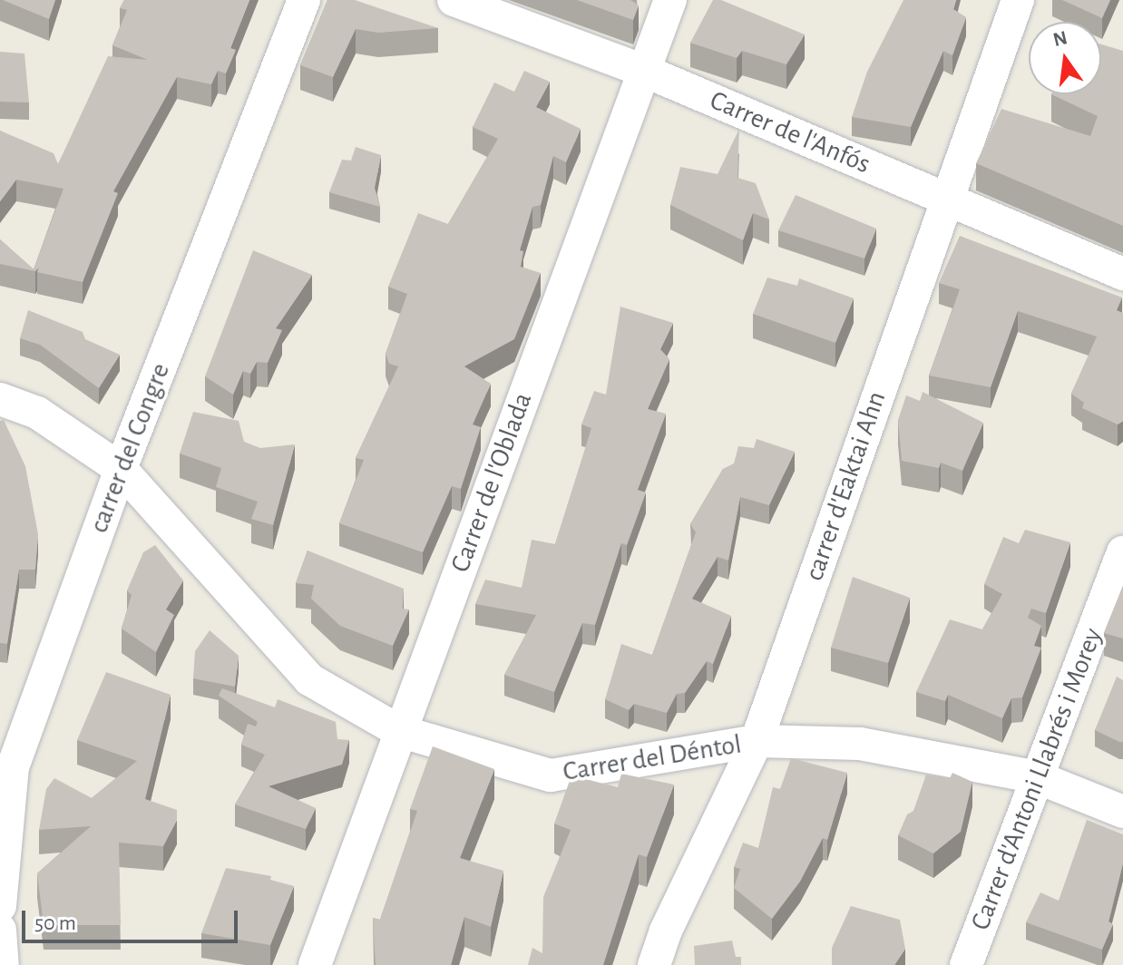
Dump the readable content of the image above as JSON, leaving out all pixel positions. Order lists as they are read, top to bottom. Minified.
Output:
{"streets":{"street":["Carrer de l'Anfós","carrer del Congre","Carrer de l'Oblada","carrer d'Eaktai Ahn","Carrer del Déntol","Carrer d'Antoni Llabrés i Morey"]},"crossings":[["Carrer de l'Anfós","Carrer de l'Oblada"],["Carrer de l'Anfós","carrer d'Eaktai Ahn"],["carrer del Congre","Carrer del Déntol"],["Carrer de l'Oblada","Carrer del Déntol"],["carrer d'Eaktai Ahn","Carrer del Déntol"],["Carrer del Déntol","Carrer d'Antoni Llabrés i Morey"]],"scale_bar":"50 m","north":"top"}
